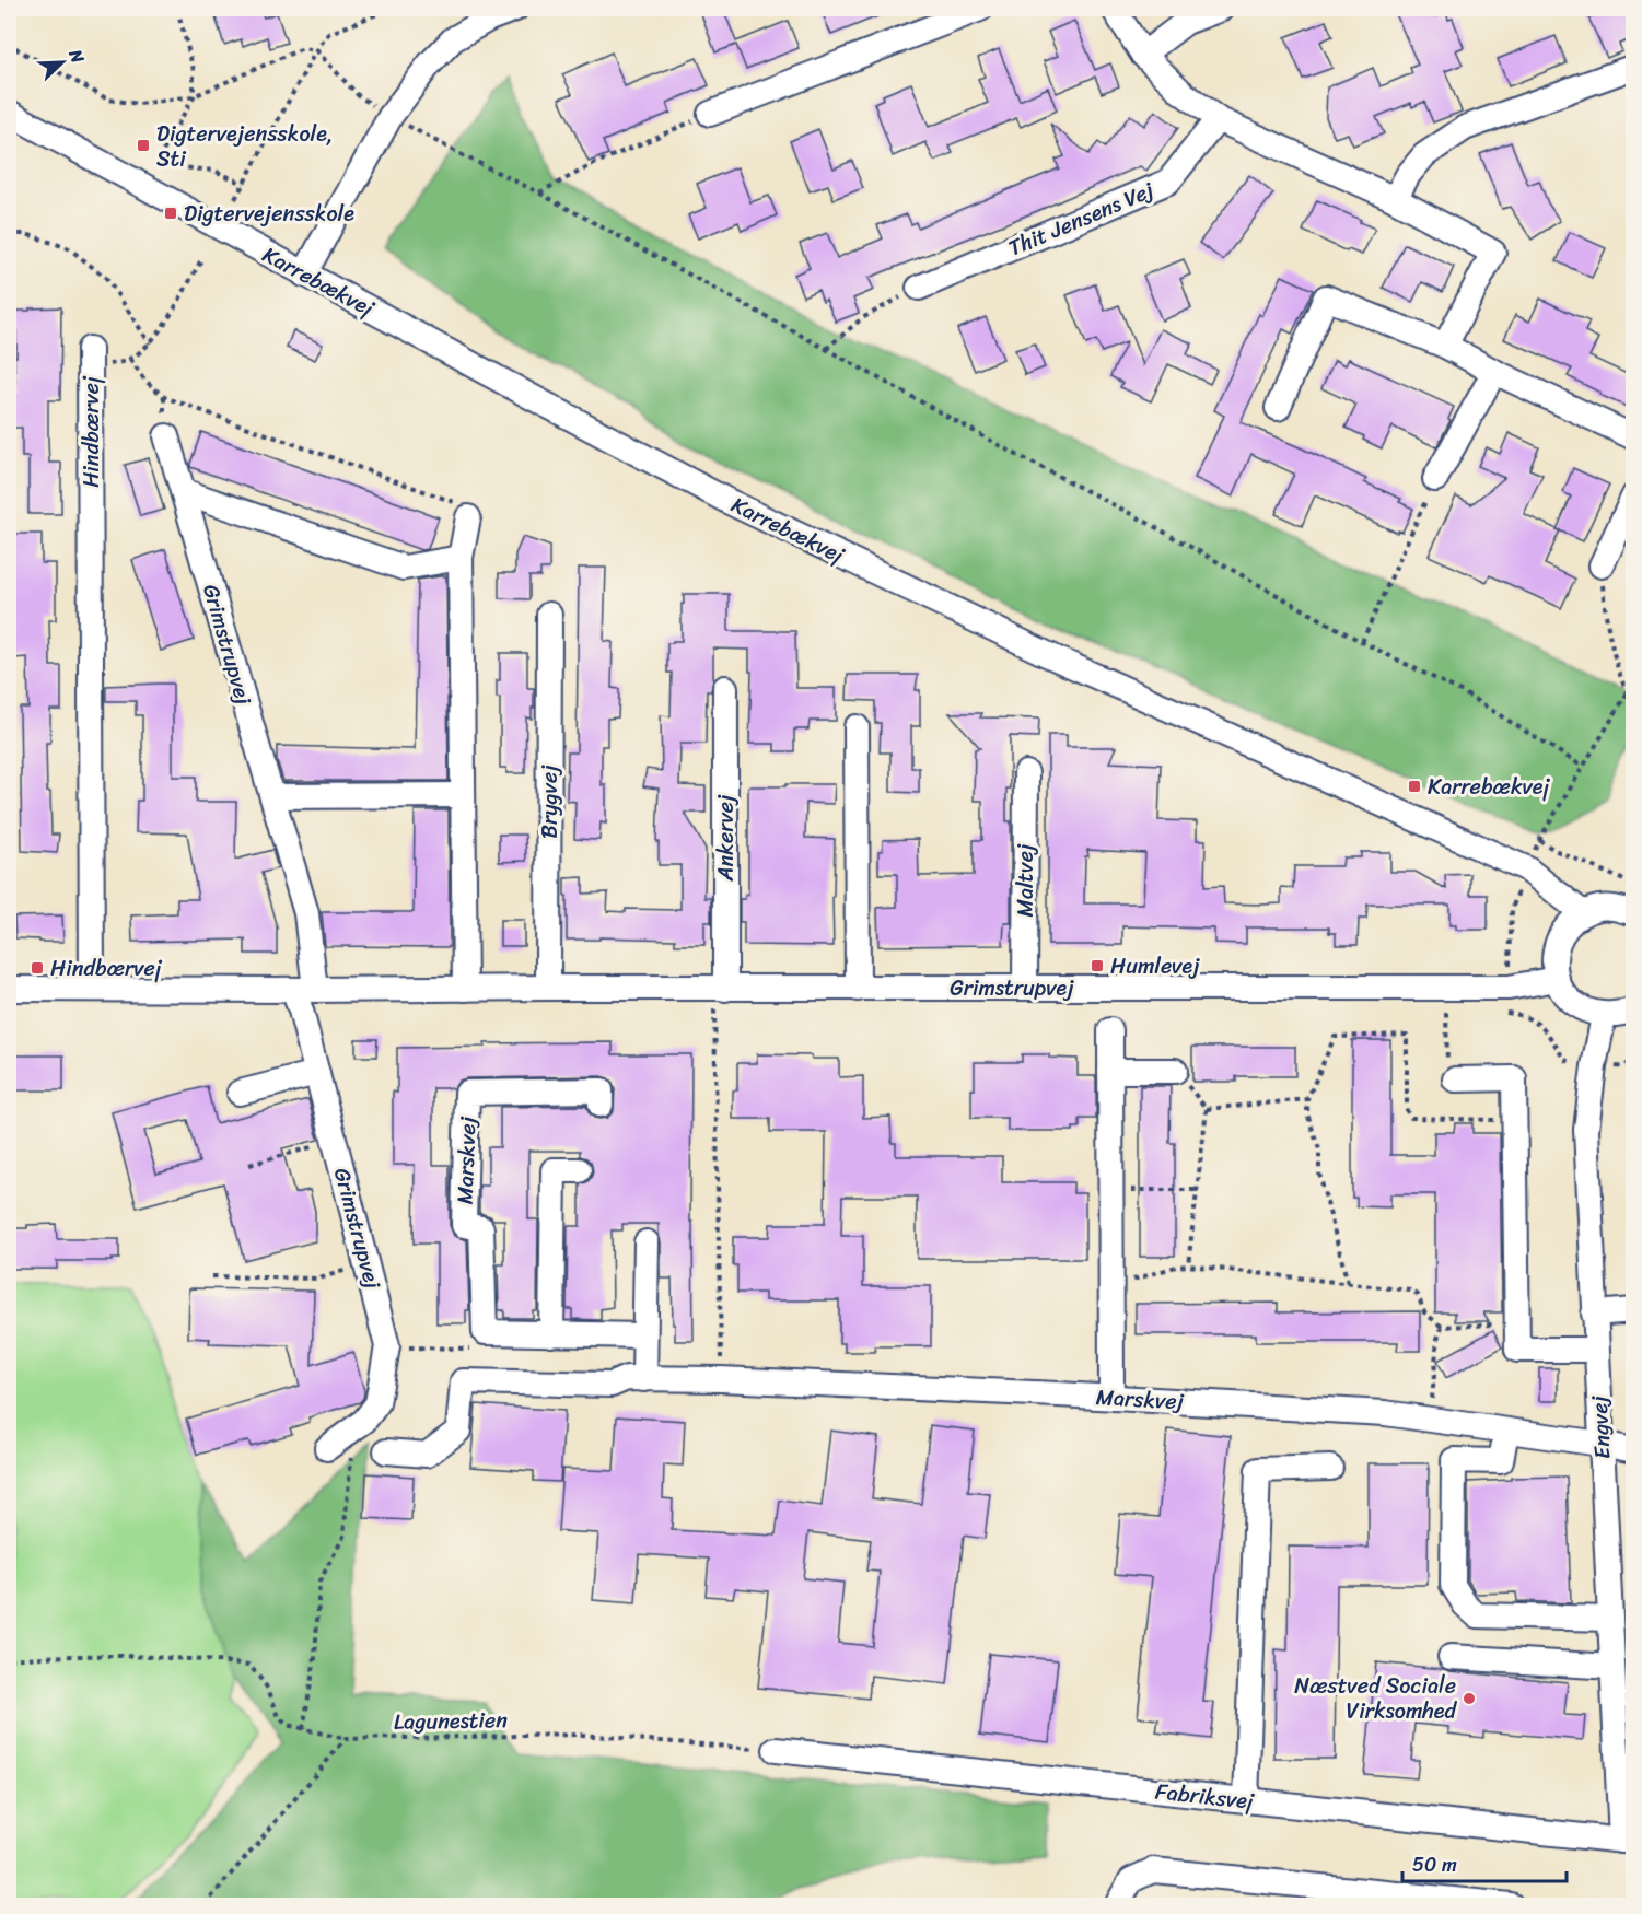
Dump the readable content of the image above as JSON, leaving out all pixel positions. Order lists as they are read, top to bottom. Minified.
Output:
{"streets":{"street":["Thit Jensens Vej","Karrebækvej","Hindbærvej","Grimstrupvej","Brygvej","Ankervej","Maltvej","Marskvej","Engvej","Fabriksvej"],"path":["Lagunestien"]},"crossings":[["Hindbærvej","Grimstrupvej"],["Grimstrupvej","Brygvej"],["Grimstrupvej","Ankervej"],["Grimstrupvej","Maltvej"],["Marskvej","Engvej"],["Engvej","Fabriksvej"],["Lagunestien","Fabriksvej"]],"places":{"transit":["Digtervejensskole, Sti","Digtervejensskole","Karrebækvej","Humlevej","Hindbærvej"],"other":["Næstved Sociale Virksomhed"]},"scale_bar":"50 m","north":"top right"}
